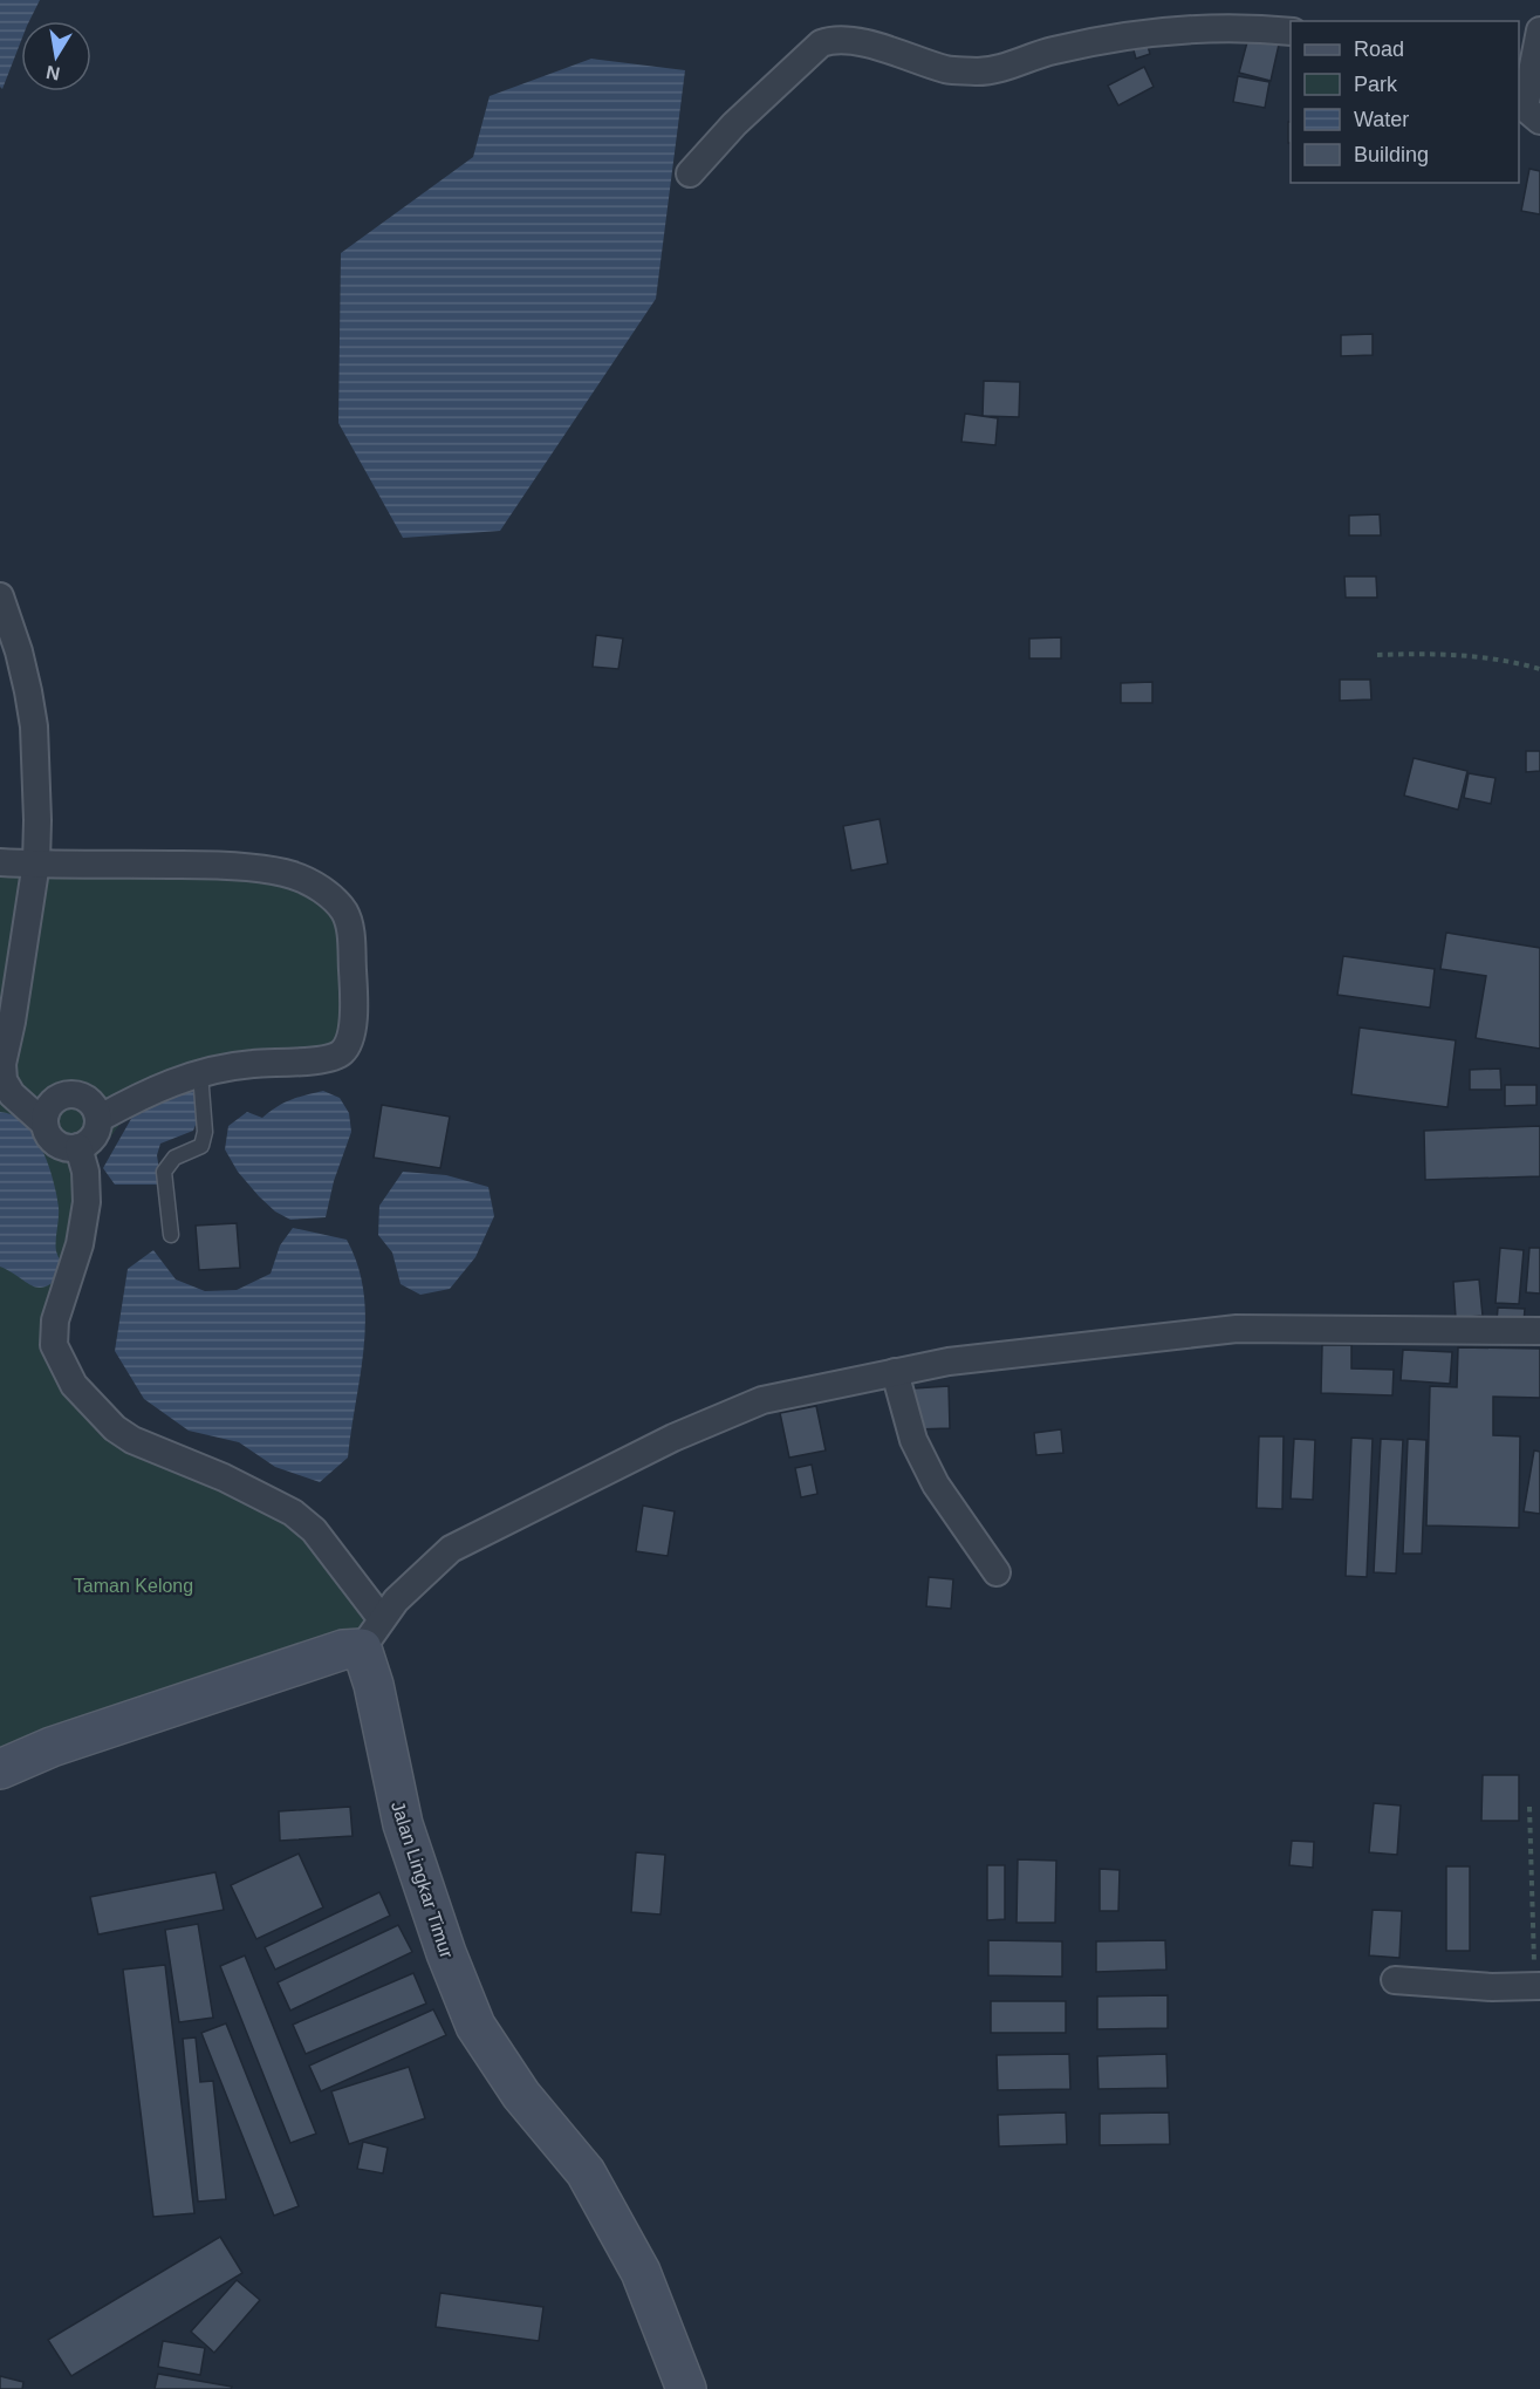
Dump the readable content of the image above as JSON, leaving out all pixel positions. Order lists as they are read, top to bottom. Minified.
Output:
{"streets":{"main road":["Jalan Lingkar Timur"]},"parks":["Taman Kelong"],"legend":["Road","Park","Water","Building"],"north":"bottom"}
